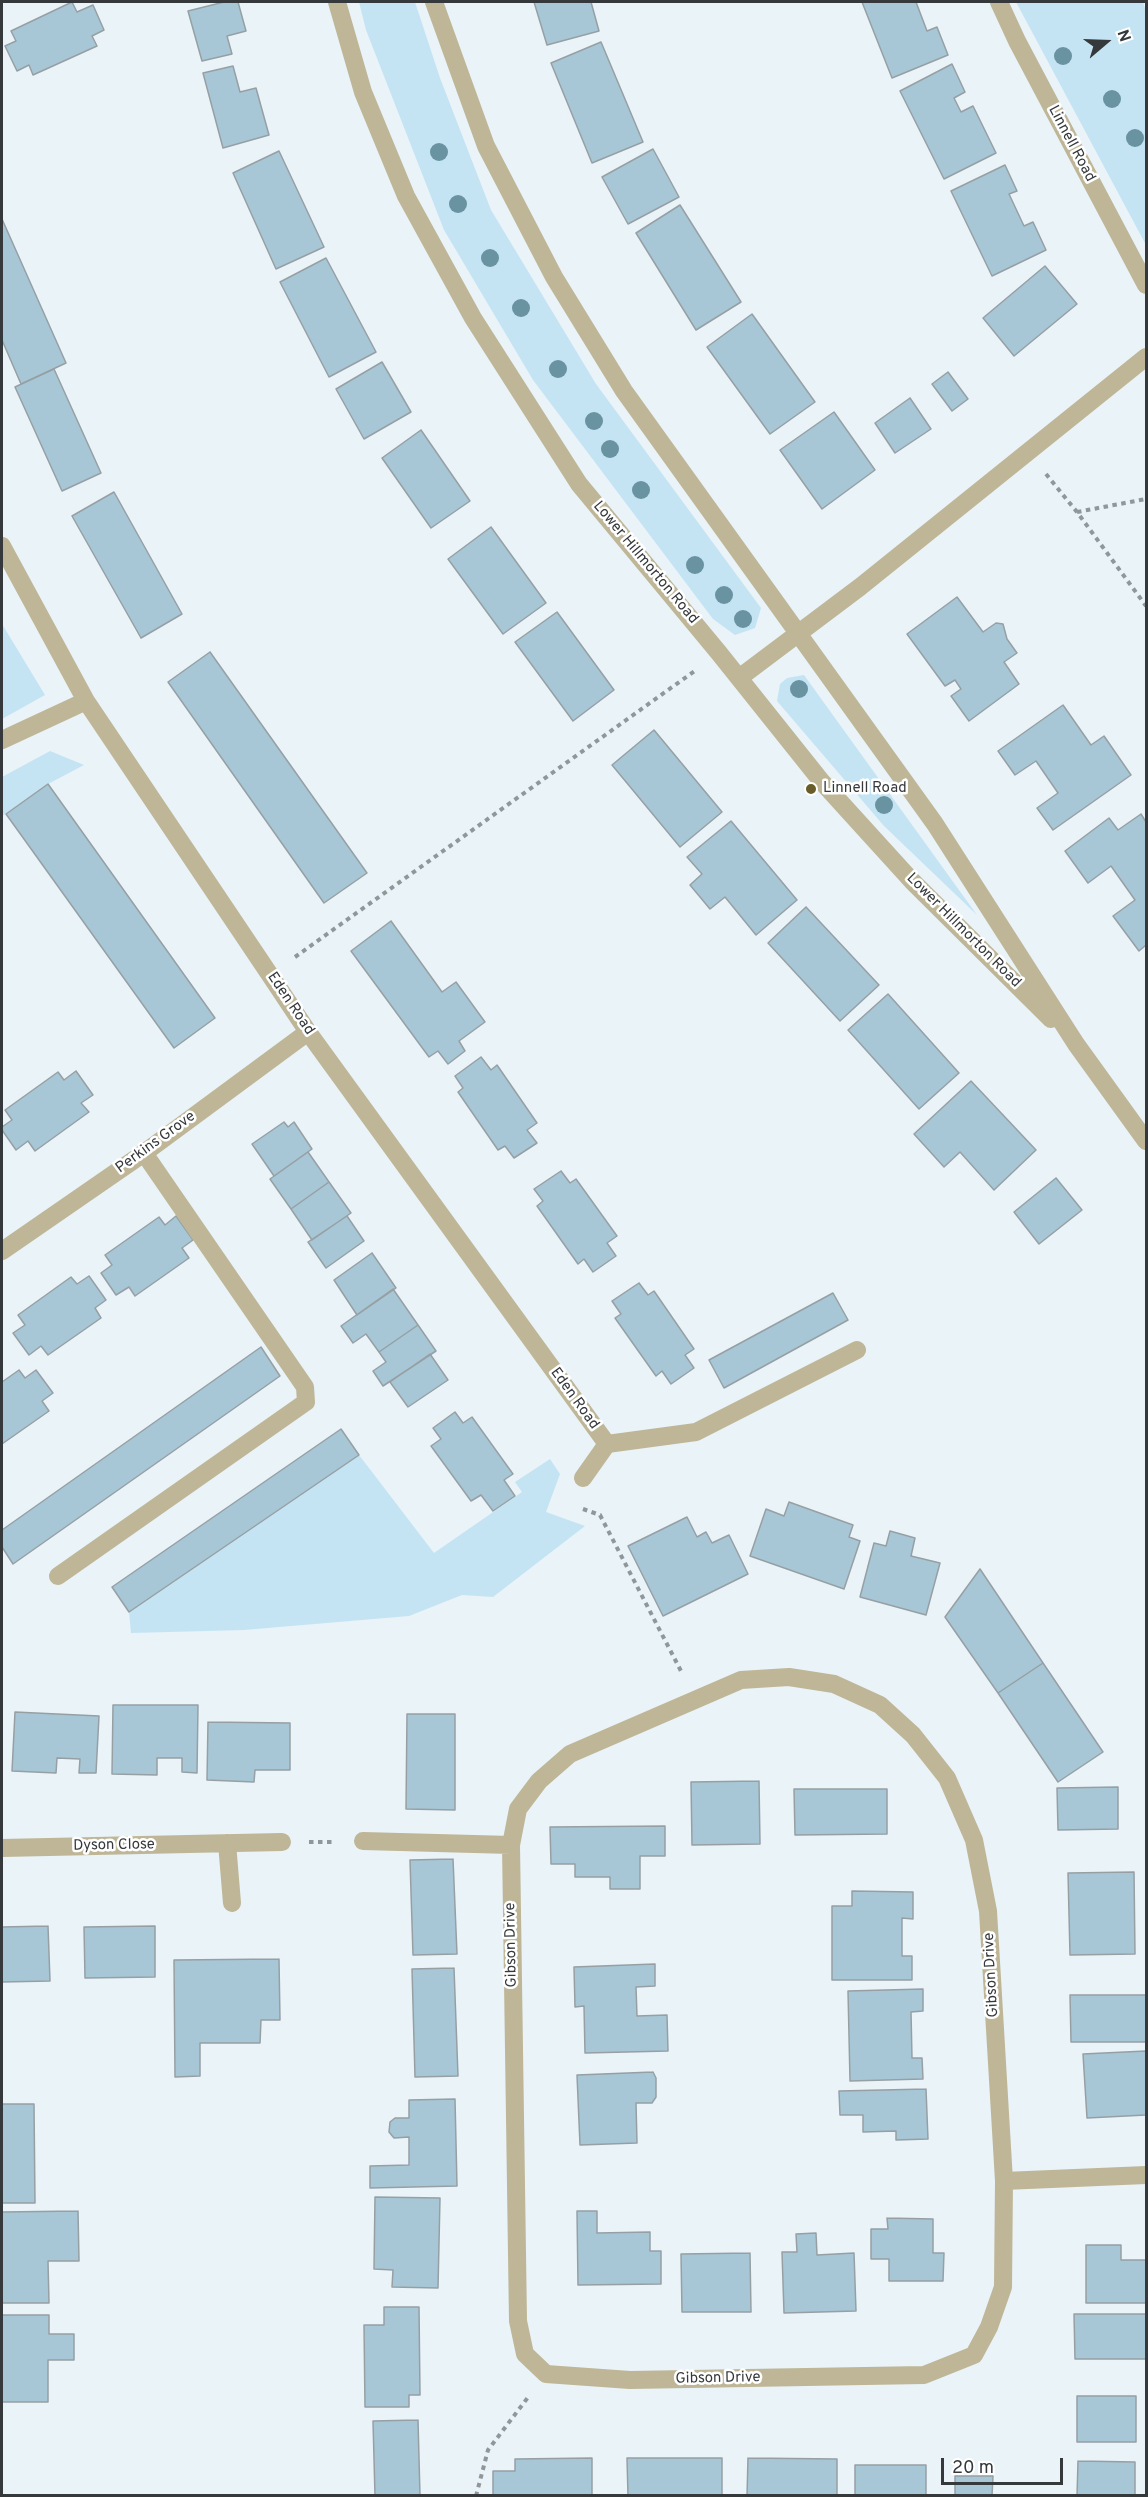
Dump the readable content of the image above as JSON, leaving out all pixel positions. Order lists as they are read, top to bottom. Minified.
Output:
{"streets":{"street":["Linnell Road","Lower Hillmorton Road","Eden Road","Perkins Grove","Dyson Close","Gibson Drive"]},"crossings":[["Eden Road","Perkins Grove"]],"places":["Linnell Road"],"scale_bar":"20 m","north":"right"}
